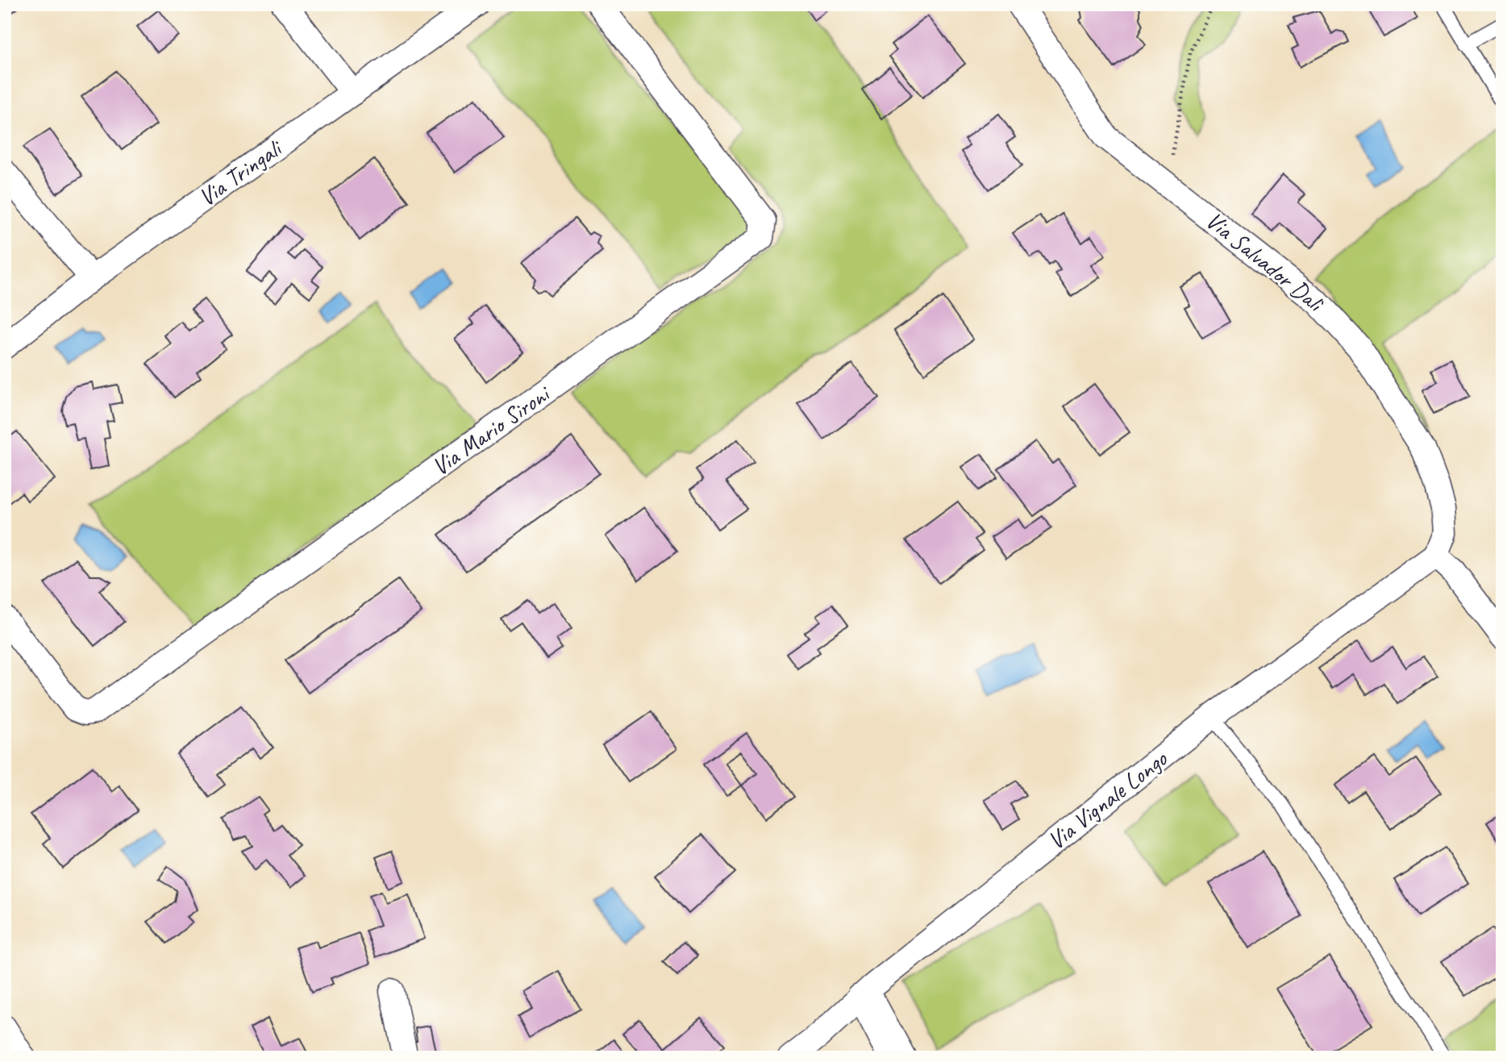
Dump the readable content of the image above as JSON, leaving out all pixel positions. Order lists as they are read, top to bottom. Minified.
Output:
{"streets":{"street":["Via Tringali","Via Salvador Dalì","Via Mario Sironi","Via Vignale Longo"]},"crossings":[["Via Salvador Dalì","Via Vignale Longo"]]}
